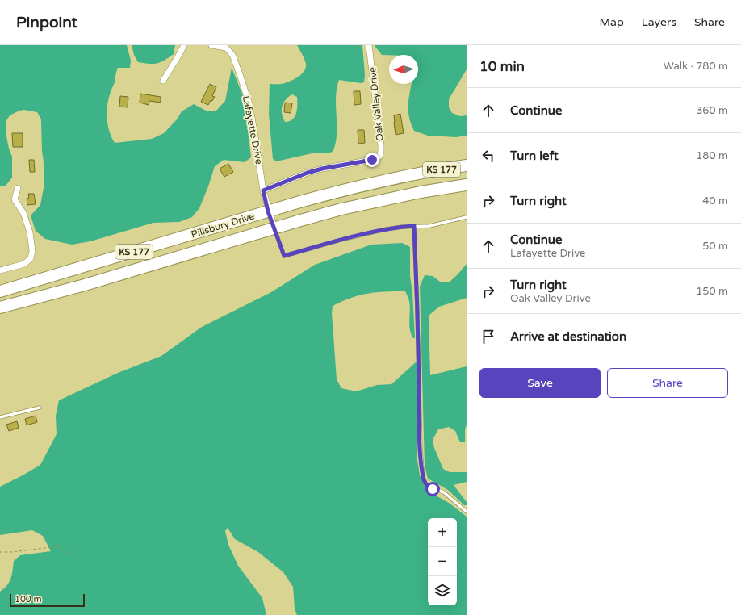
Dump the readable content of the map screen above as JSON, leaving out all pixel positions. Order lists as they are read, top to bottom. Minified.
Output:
{"streets":{"highway":["KS 177","Pillsbury Drive"],"street":["Oak Valley Drive","Lafayette Drive"]},"crossings":[["Oak Valley Drive","Lafayette Drive"],["Lafayette Drive","Pillsbury Drive"]],"scale_bar":"100 m","north":"left","page":{"header":"Pinpoint","nav":["Map","Layers","Share"],"heading":["10 min","Walk · 780 m"],"list":[["Continue","360 m"],["Turn left","180 m"],["Turn right","40 m"],["Continue","Lafayette Drive","50 m"],["Turn right","Oak Valley Drive","150 m"],"Arrive at destination"],"buttons":["Save","Share"],"map_buttons":["+","−"],"scale":"100 m"}}
